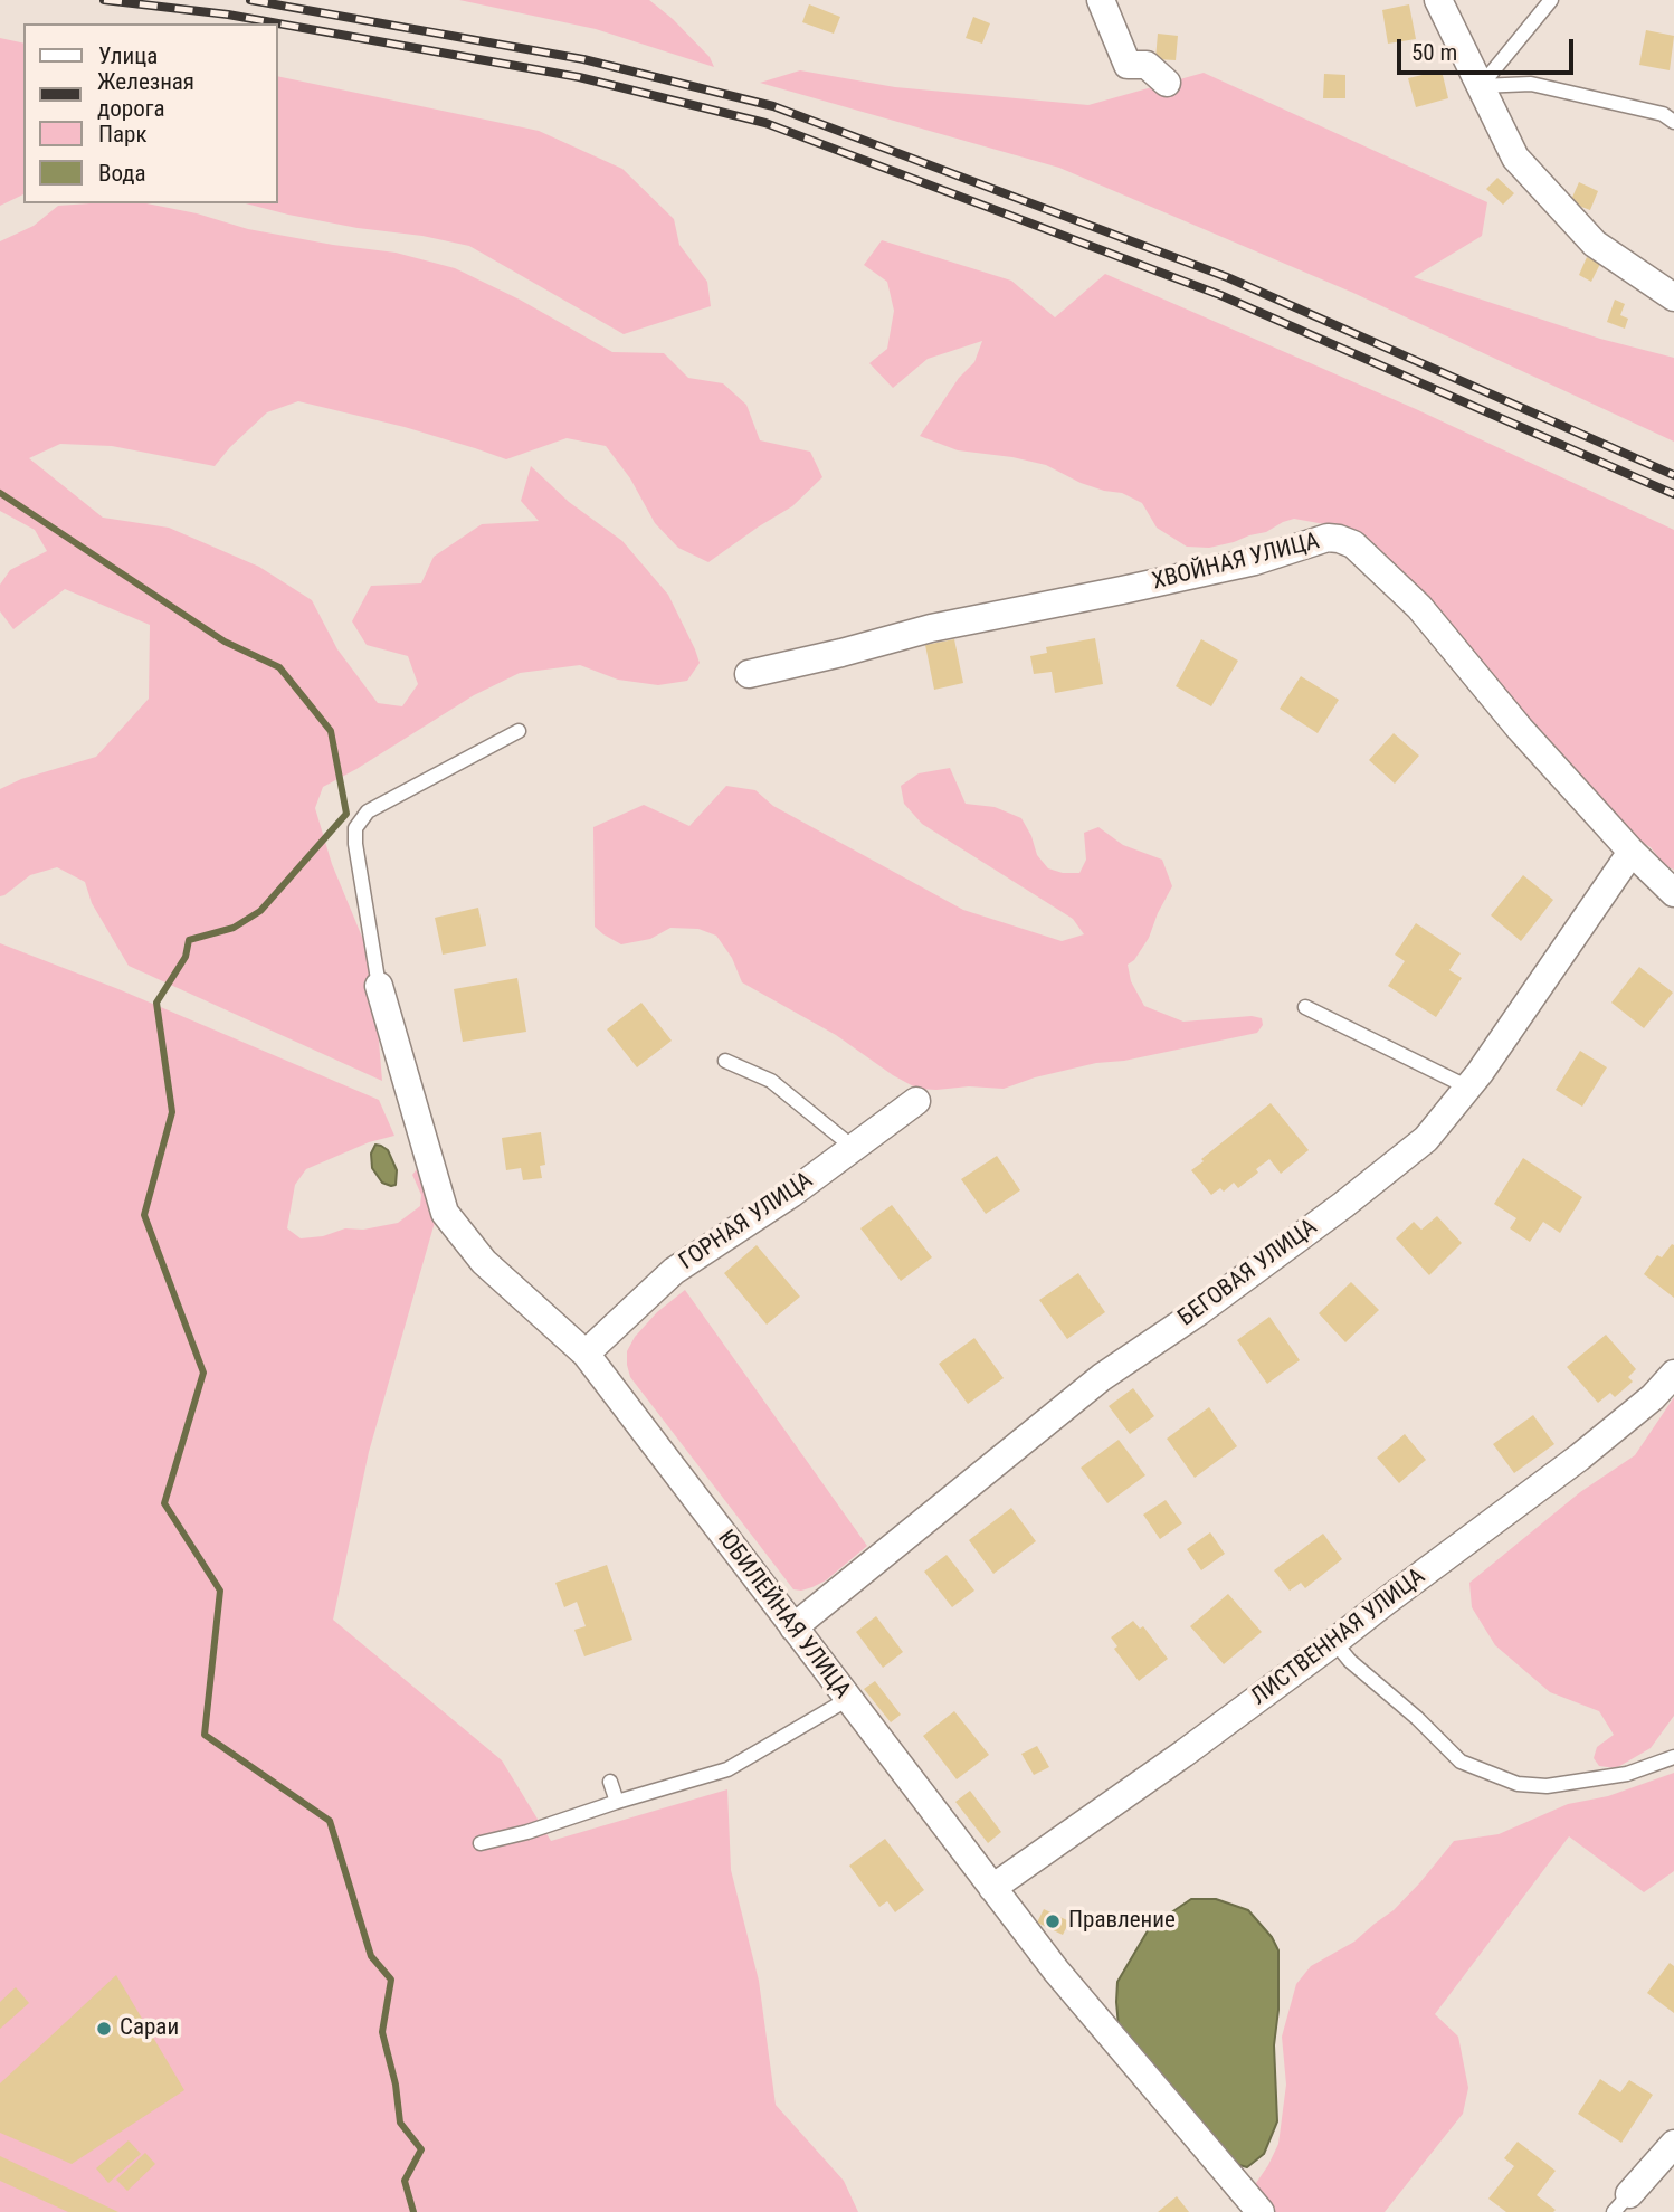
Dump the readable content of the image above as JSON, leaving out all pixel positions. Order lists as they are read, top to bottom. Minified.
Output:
{"streets":{"street":["ХВОЙНАЯ УЛИЦА","ГОРНАЯ УЛИЦА","БЕГОВАЯ УЛИЦА","ЮБИЛЕЙНАЯ УЛИЦА","ЛИСТВЕННАЯ УЛИЦА"]},"crossings":[["ХВОЙНАЯ УЛИЦА","БЕГОВАЯ УЛИЦА"],["ГОРНАЯ УЛИЦА","ЮБИЛЕЙНАЯ УЛИЦА"],["БЕГОВАЯ УЛИЦА","ЮБИЛЕЙНАЯ УЛИЦА"],["ЮБИЛЕЙНАЯ УЛИЦА","ЛИСТВЕННАЯ УЛИЦА"]],"places":["Правление","Сараи"],"legend":["Улица","Железная дорога","Парк","Вода"],"scale_bar":"50 m"}
